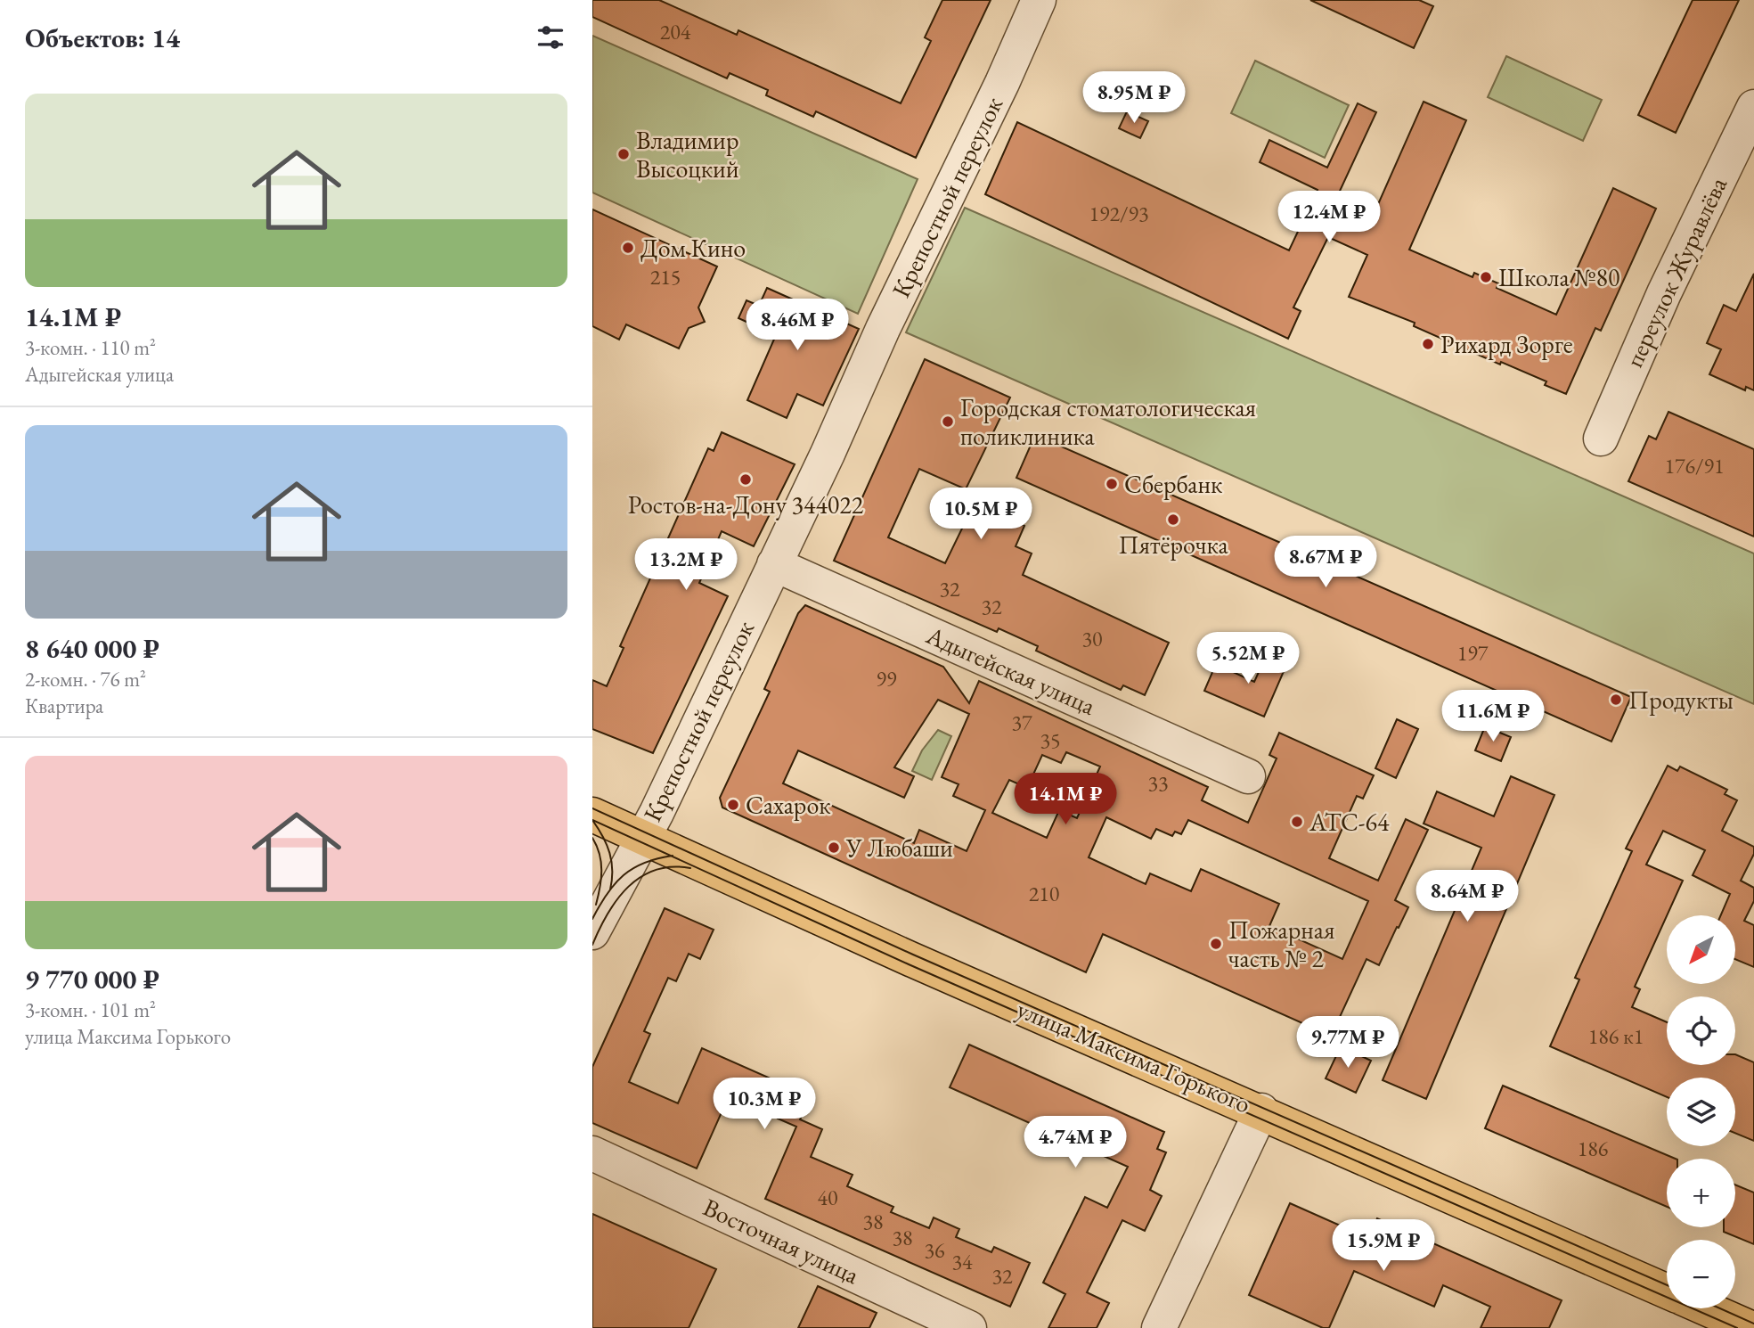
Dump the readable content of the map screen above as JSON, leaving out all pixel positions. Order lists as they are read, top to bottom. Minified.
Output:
{"streets":{"main road":["улица Максима Горького"],"street":["Крепостной переулок","переулок Журавлёва","Адыгейская улица","Восточная улица"]},"crossings":[["Крепостной переулок","Адыгейская улица"],["Крепостной переулок","улица Максима Горького"]],"places":["Владимир Высоцкий","Дом Кино","Школа №80","Рихард Зорге","Городская стоматологическая поликлиника","Ростов-на-Дону 344022","Сбербанк","Пятёрочка","Продукты","Сахарок","АТС-64","У Любаши","Пожарная часть № 2"],"house_numbers":["204","192/93","215","176/91","32","32","30","197","99","37","35","33","210","186 к1","186","40","38","38","36","34","32"],"north":"bottom left","page":{"heading":"Объектов: 14","price":["8.95M ₽","12.4M ₽","8.46M ₽","10.5M ₽","8.67M ₽","13.2M ₽","5.52M ₽","11.6M ₽","14.1M ₽","8.64M ₽","9.77M ₽","10.3M ₽","4.74M ₽","15.9M ₽"],"list":[{"name":"14.1M ₽","note":"3-комн. · 110 m² · Адыгейская улица"},{"name":"8 640 000 ₽","note":"2-комн. · 76 m² · Квартира"},{"name":"9 770 000 ₽","note":"3-комн. · 101 m² · улица Максима Горького"}],"map_buttons":["+","−"]}}
